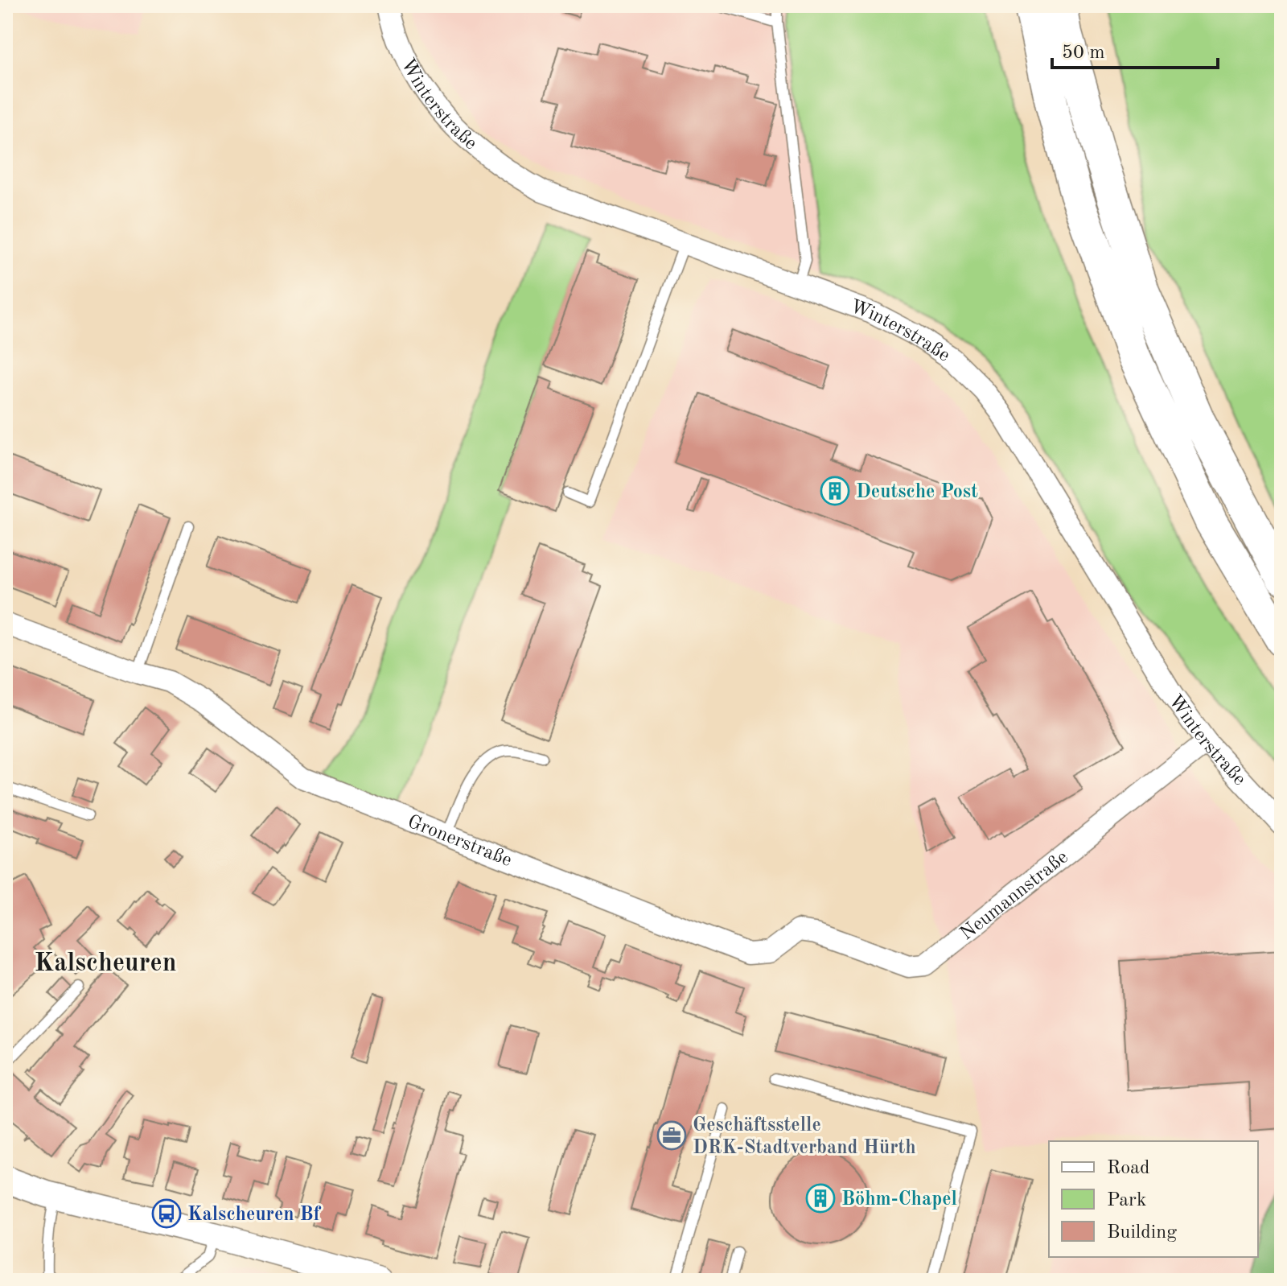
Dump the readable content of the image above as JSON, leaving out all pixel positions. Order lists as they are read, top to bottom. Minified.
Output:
{"streets":{"street":["Winterstraße","Gronerstraße","Neumannstraße"]},"crossings":[["Winterstraße","Neumannstraße"],["Gronerstraße","Neumannstraße"]],"districts":["Kalscheuren"],"places":{"building":["Deutsche Post","Böhm-Chapel"],"office":["Geschäftsstelle DRK-Stadtverband Hürth"],"bus stop":["Kalscheuren Bf"]},"legend":["Road","Park","Building"],"scale_bar":"50 m"}
